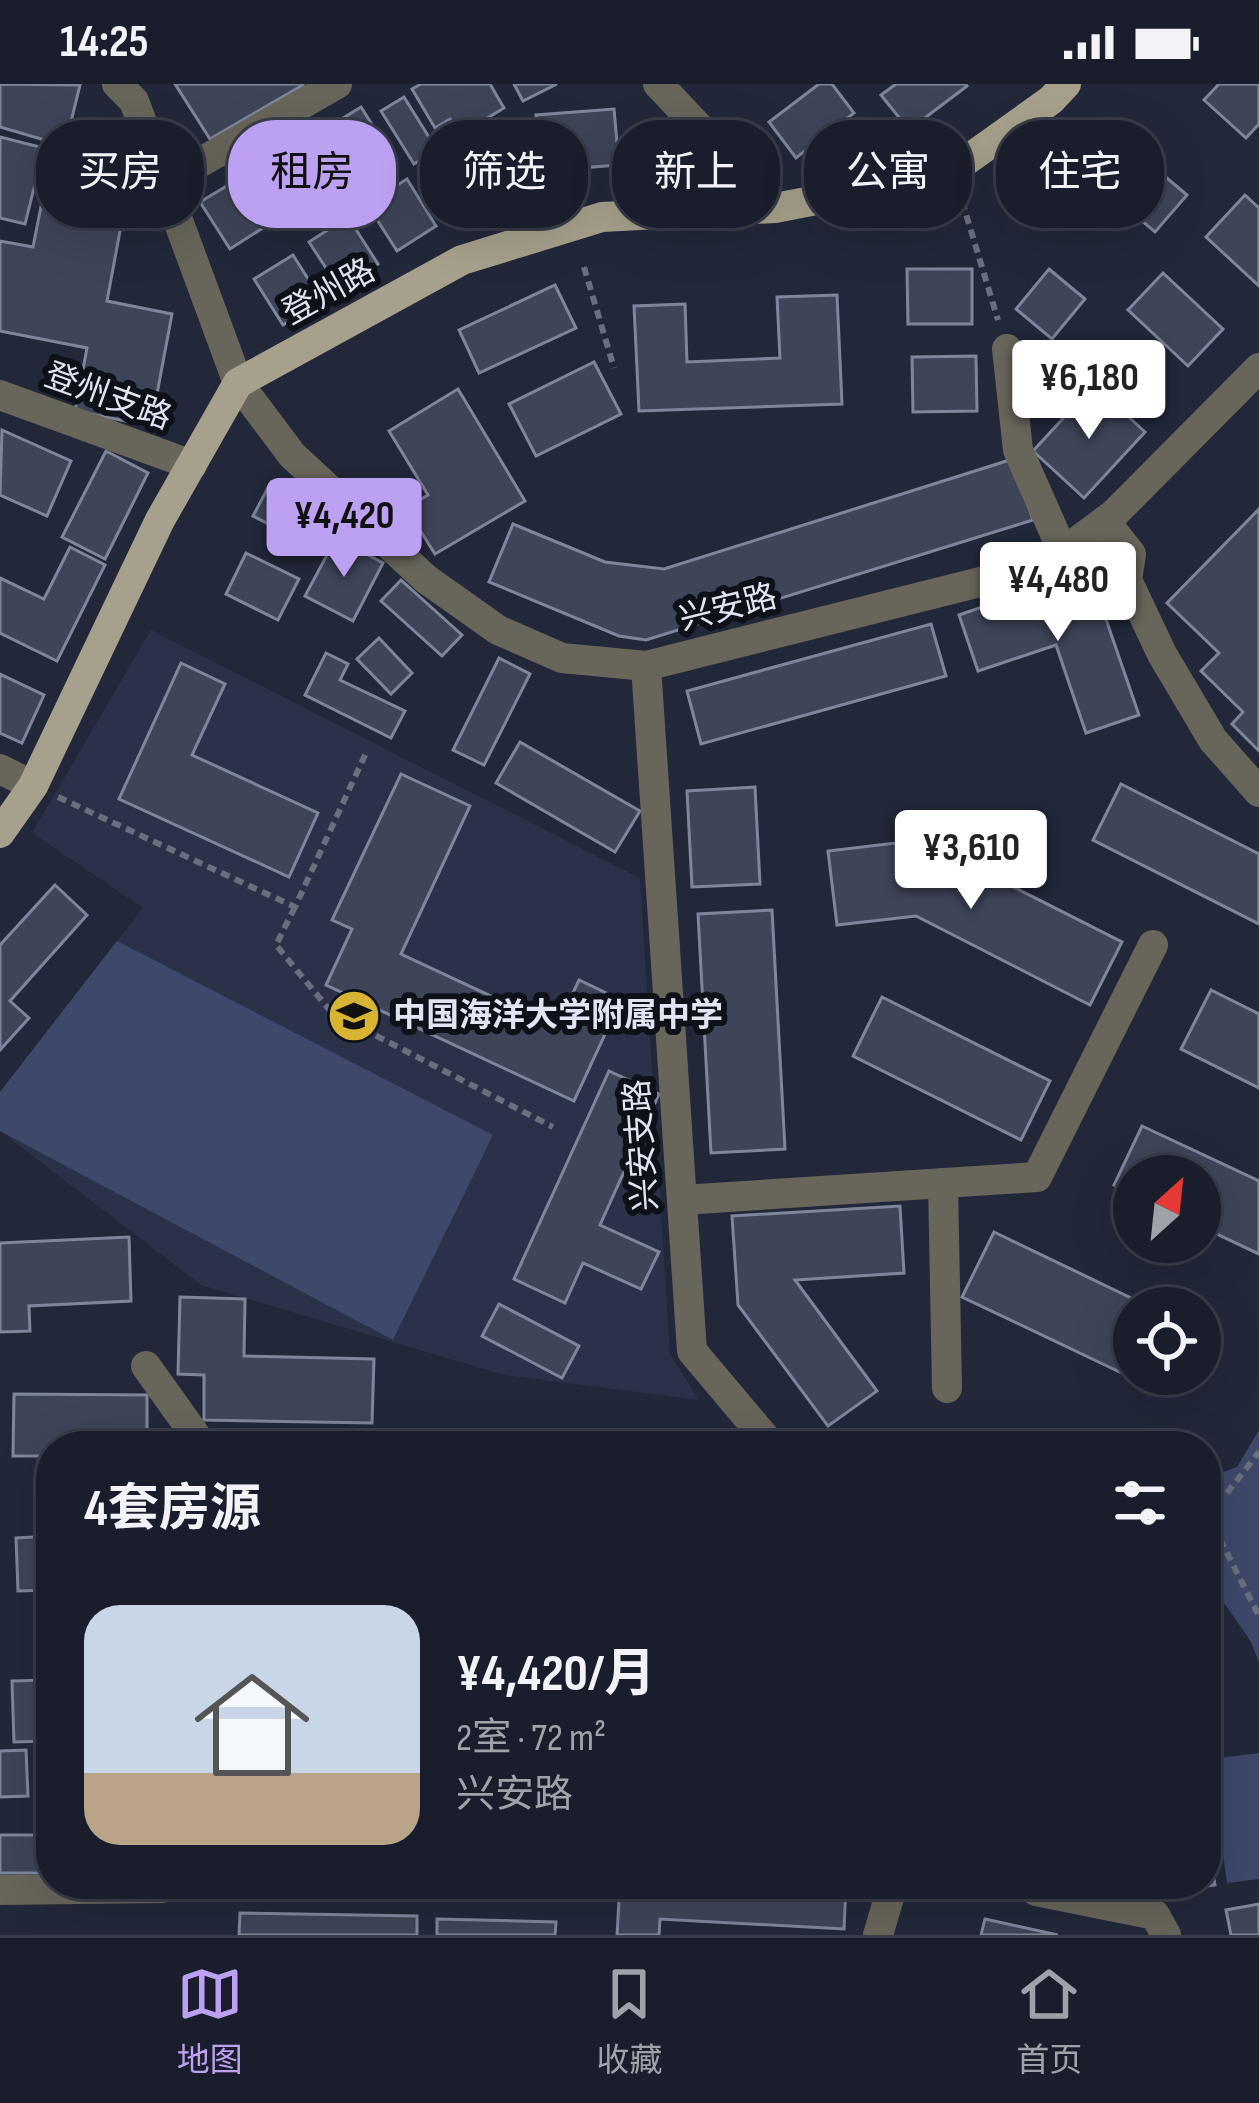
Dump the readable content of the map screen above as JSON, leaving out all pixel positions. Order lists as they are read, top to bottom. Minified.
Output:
{"streets":{"main road":["登州路"],"street":["登州支路","兴安路","兴安支路"]},"crossings":[["登州路","兴安路"],["兴安路","兴安支路"]],"places":{"school or university":["中国海洋大学附属中学"]},"north":"top right","page":{"status":"14:25","chip":["买房","租房","筛选","新上","公寓","住宅"],"price":["¥6,180","¥4,420","¥4,480","¥3,610"],"heading":"4套房源","list":[{"name":"¥4,420/月","note":"2室 · 72 m² · 兴安路"}],"tabs":["地图","收藏","首页"]}}
